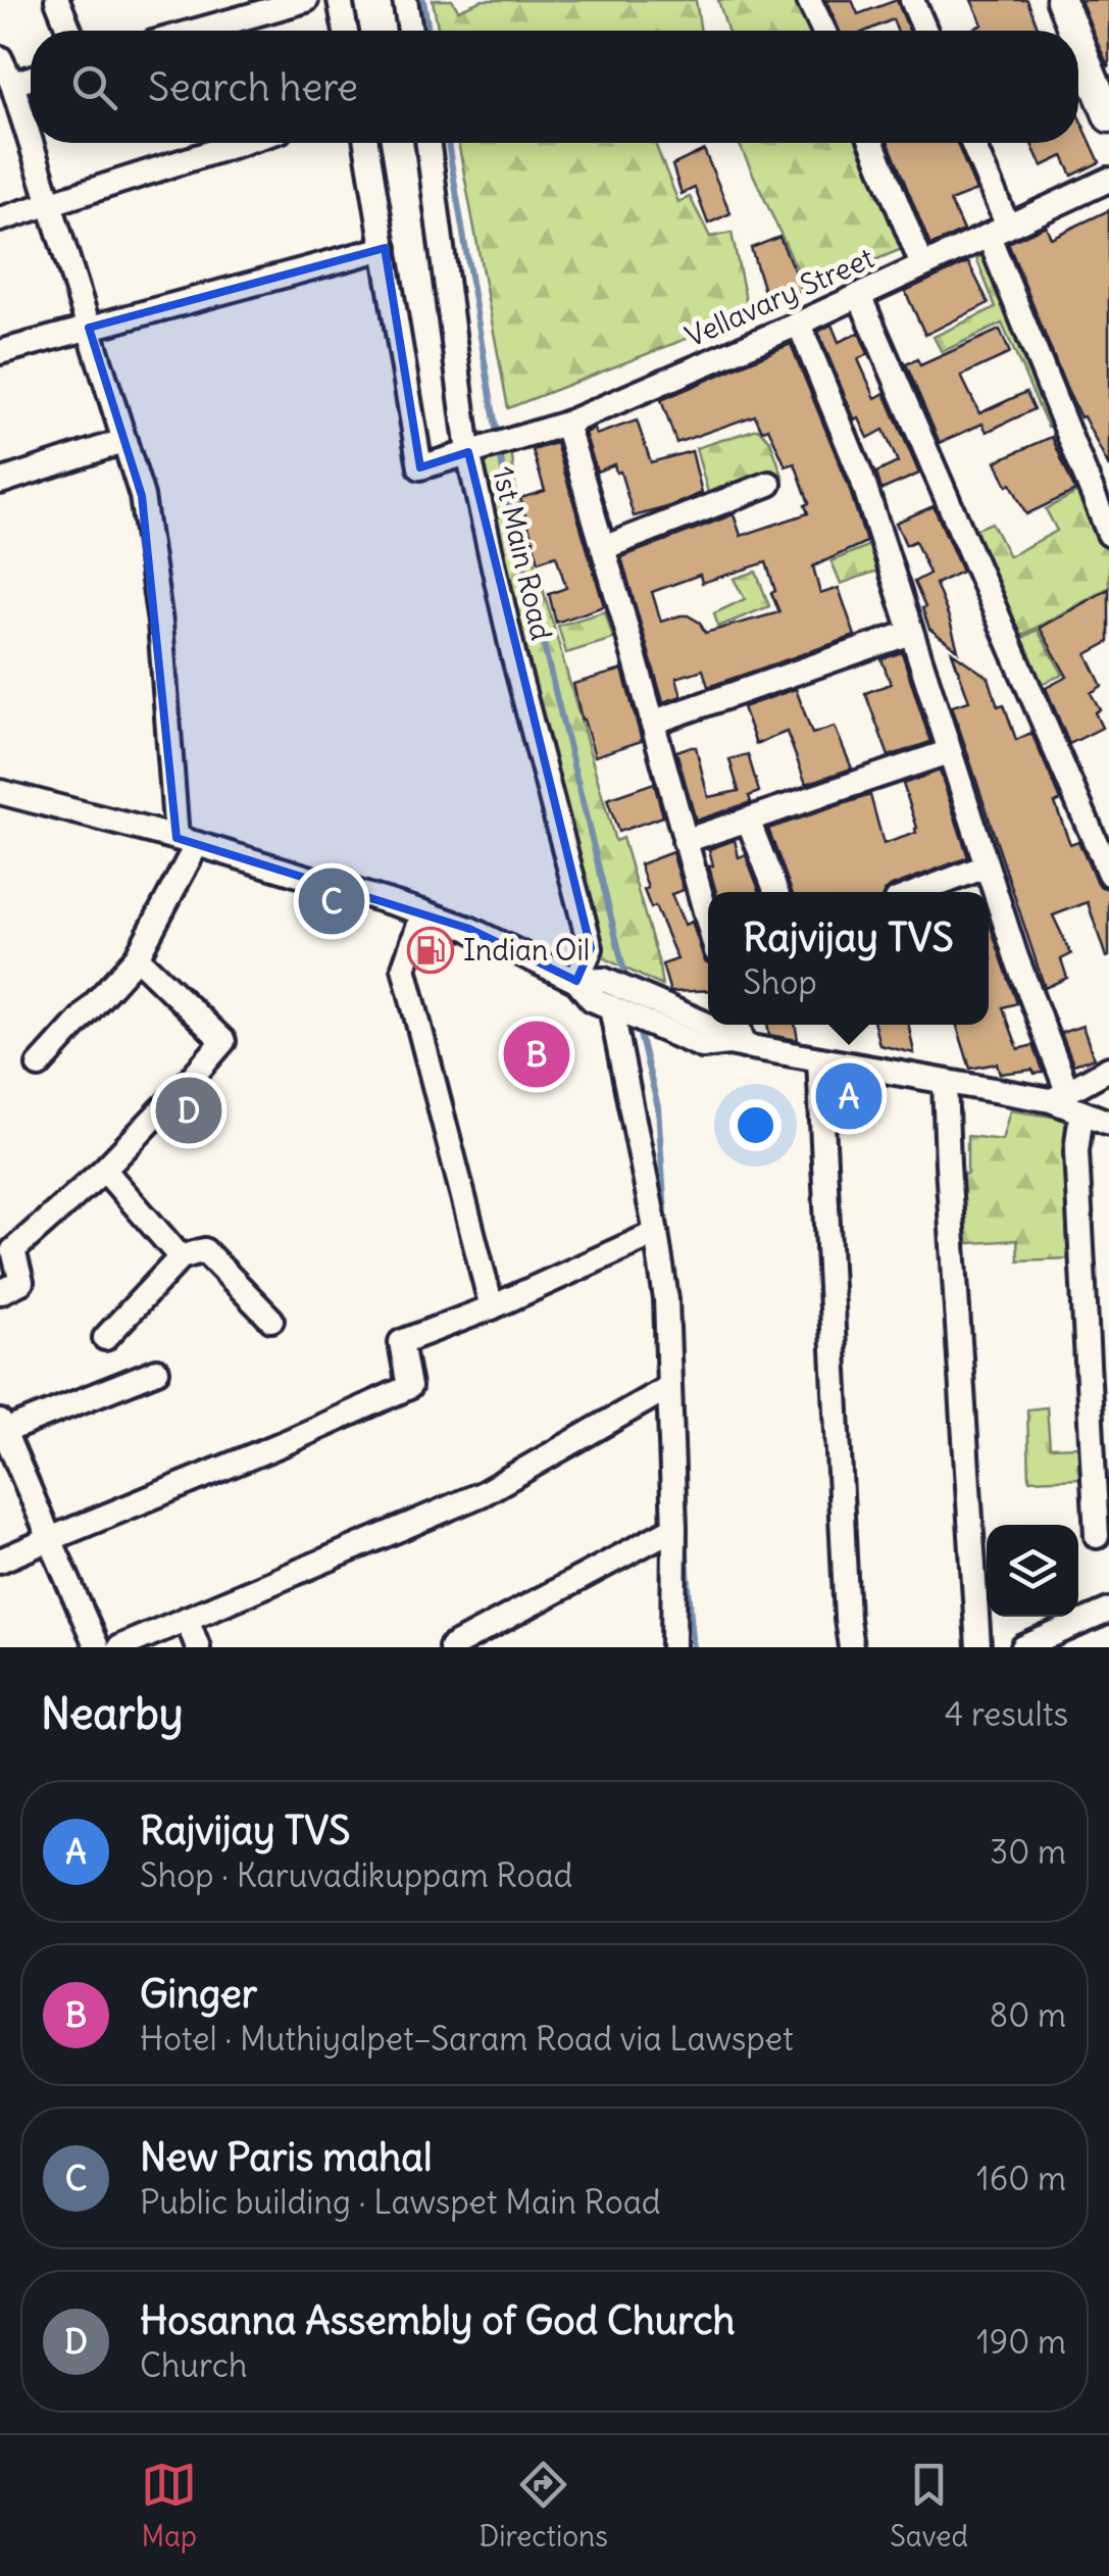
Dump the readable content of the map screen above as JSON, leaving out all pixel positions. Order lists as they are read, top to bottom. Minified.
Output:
{"streets":{"street":["Vellavary Street","1st Main Road"]},"crossings":[["Vellavary Street","1st Main Road"]],"places":{"fuel station":["Indian Oil"]},"page":{"search":"Search here","pins":["C","B","A","D"],"popup":["Rajvijay TVS","Shop"],"heading":["Nearby","4 results"],"list":[{"mark":"A","name":"Rajvijay TVS","note":"Shop · Karuvadikuppam Road","value":"30 m"},{"mark":"B","name":"Ginger","note":"Hotel · Muthiyalpet–Saram Road via Lawspet","value":"80 m"},{"mark":"C","name":"New Paris mahal","note":"Public building · Lawspet Main Road","value":"160 m"},{"mark":"D","name":"Hosanna Assembly of God Church","note":"Church","value":"190 m"}],"nav":["Map","Directions","Saved"]}}
